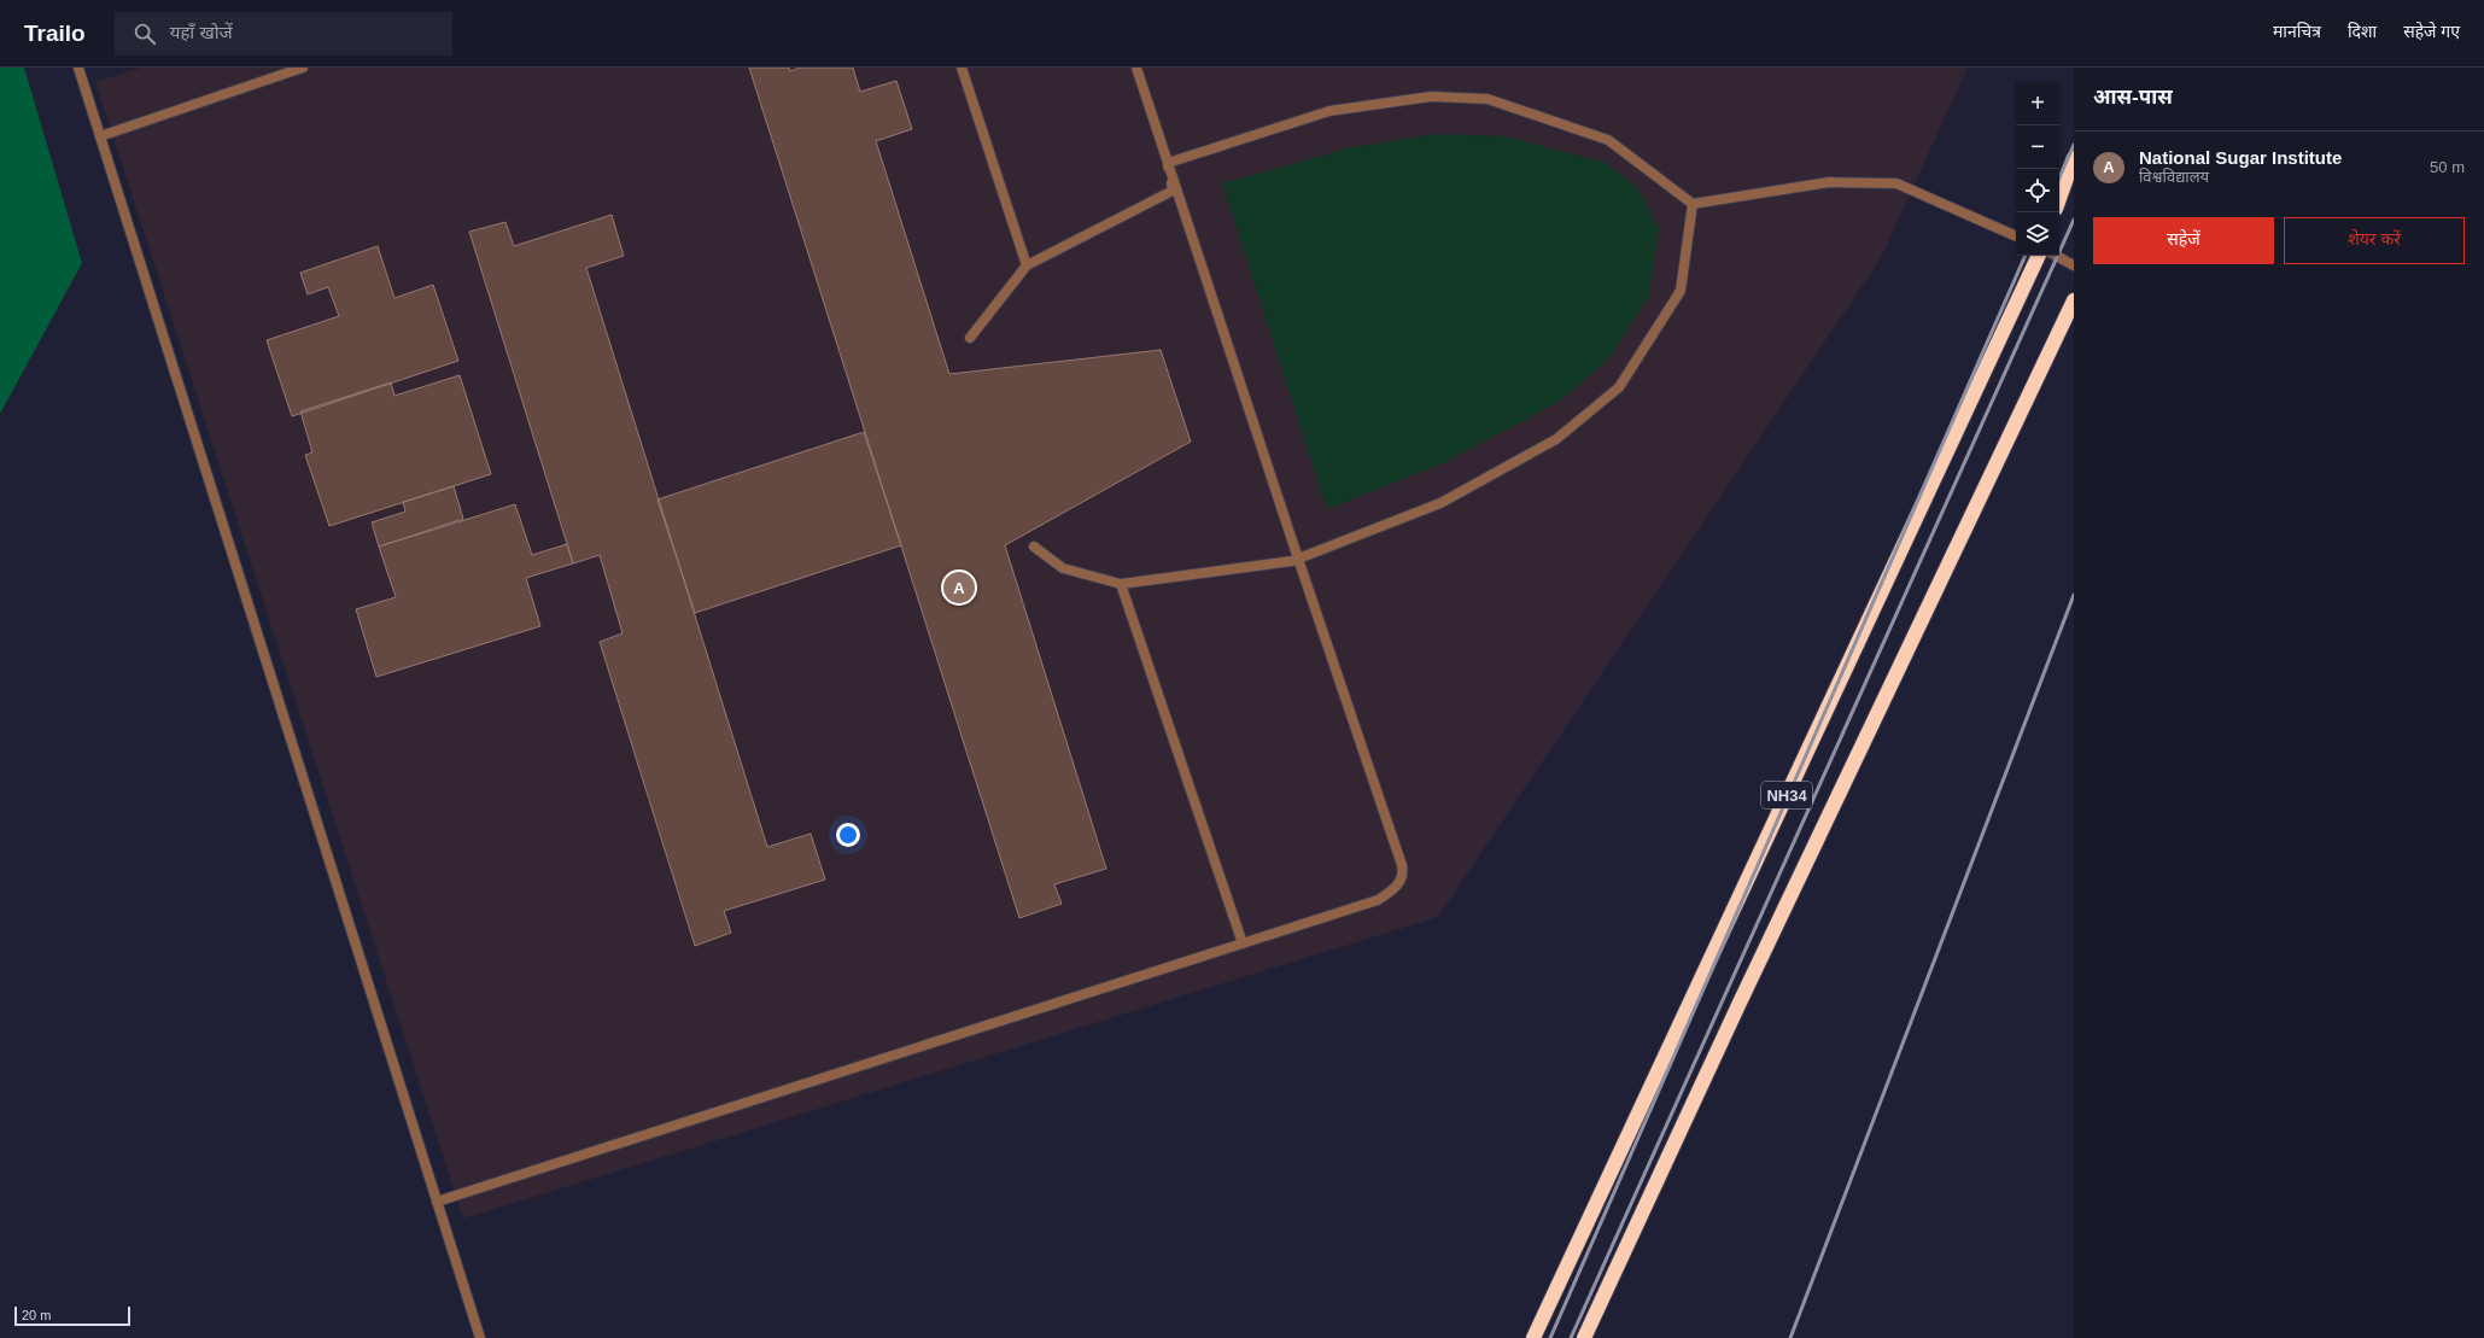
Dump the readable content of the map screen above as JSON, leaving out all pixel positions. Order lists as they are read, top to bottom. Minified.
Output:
{"streets":{"highway":["NH34"]},"scale_bar":"20 m","page":{"header":"Trailo","search":"यहाँ खोजें","nav":["मानचित्र","दिशा","सहेजे गए"],"heading":"आस-पास","map_buttons":["+","−"],"list":[{"mark":"A","name":"National Sugar Institute","note":"विश्वविद्यालय","value":"50 m"}],"buttons":["सहेजें","शेयर करें"],"pins":"A","scale":"20 m"}}
